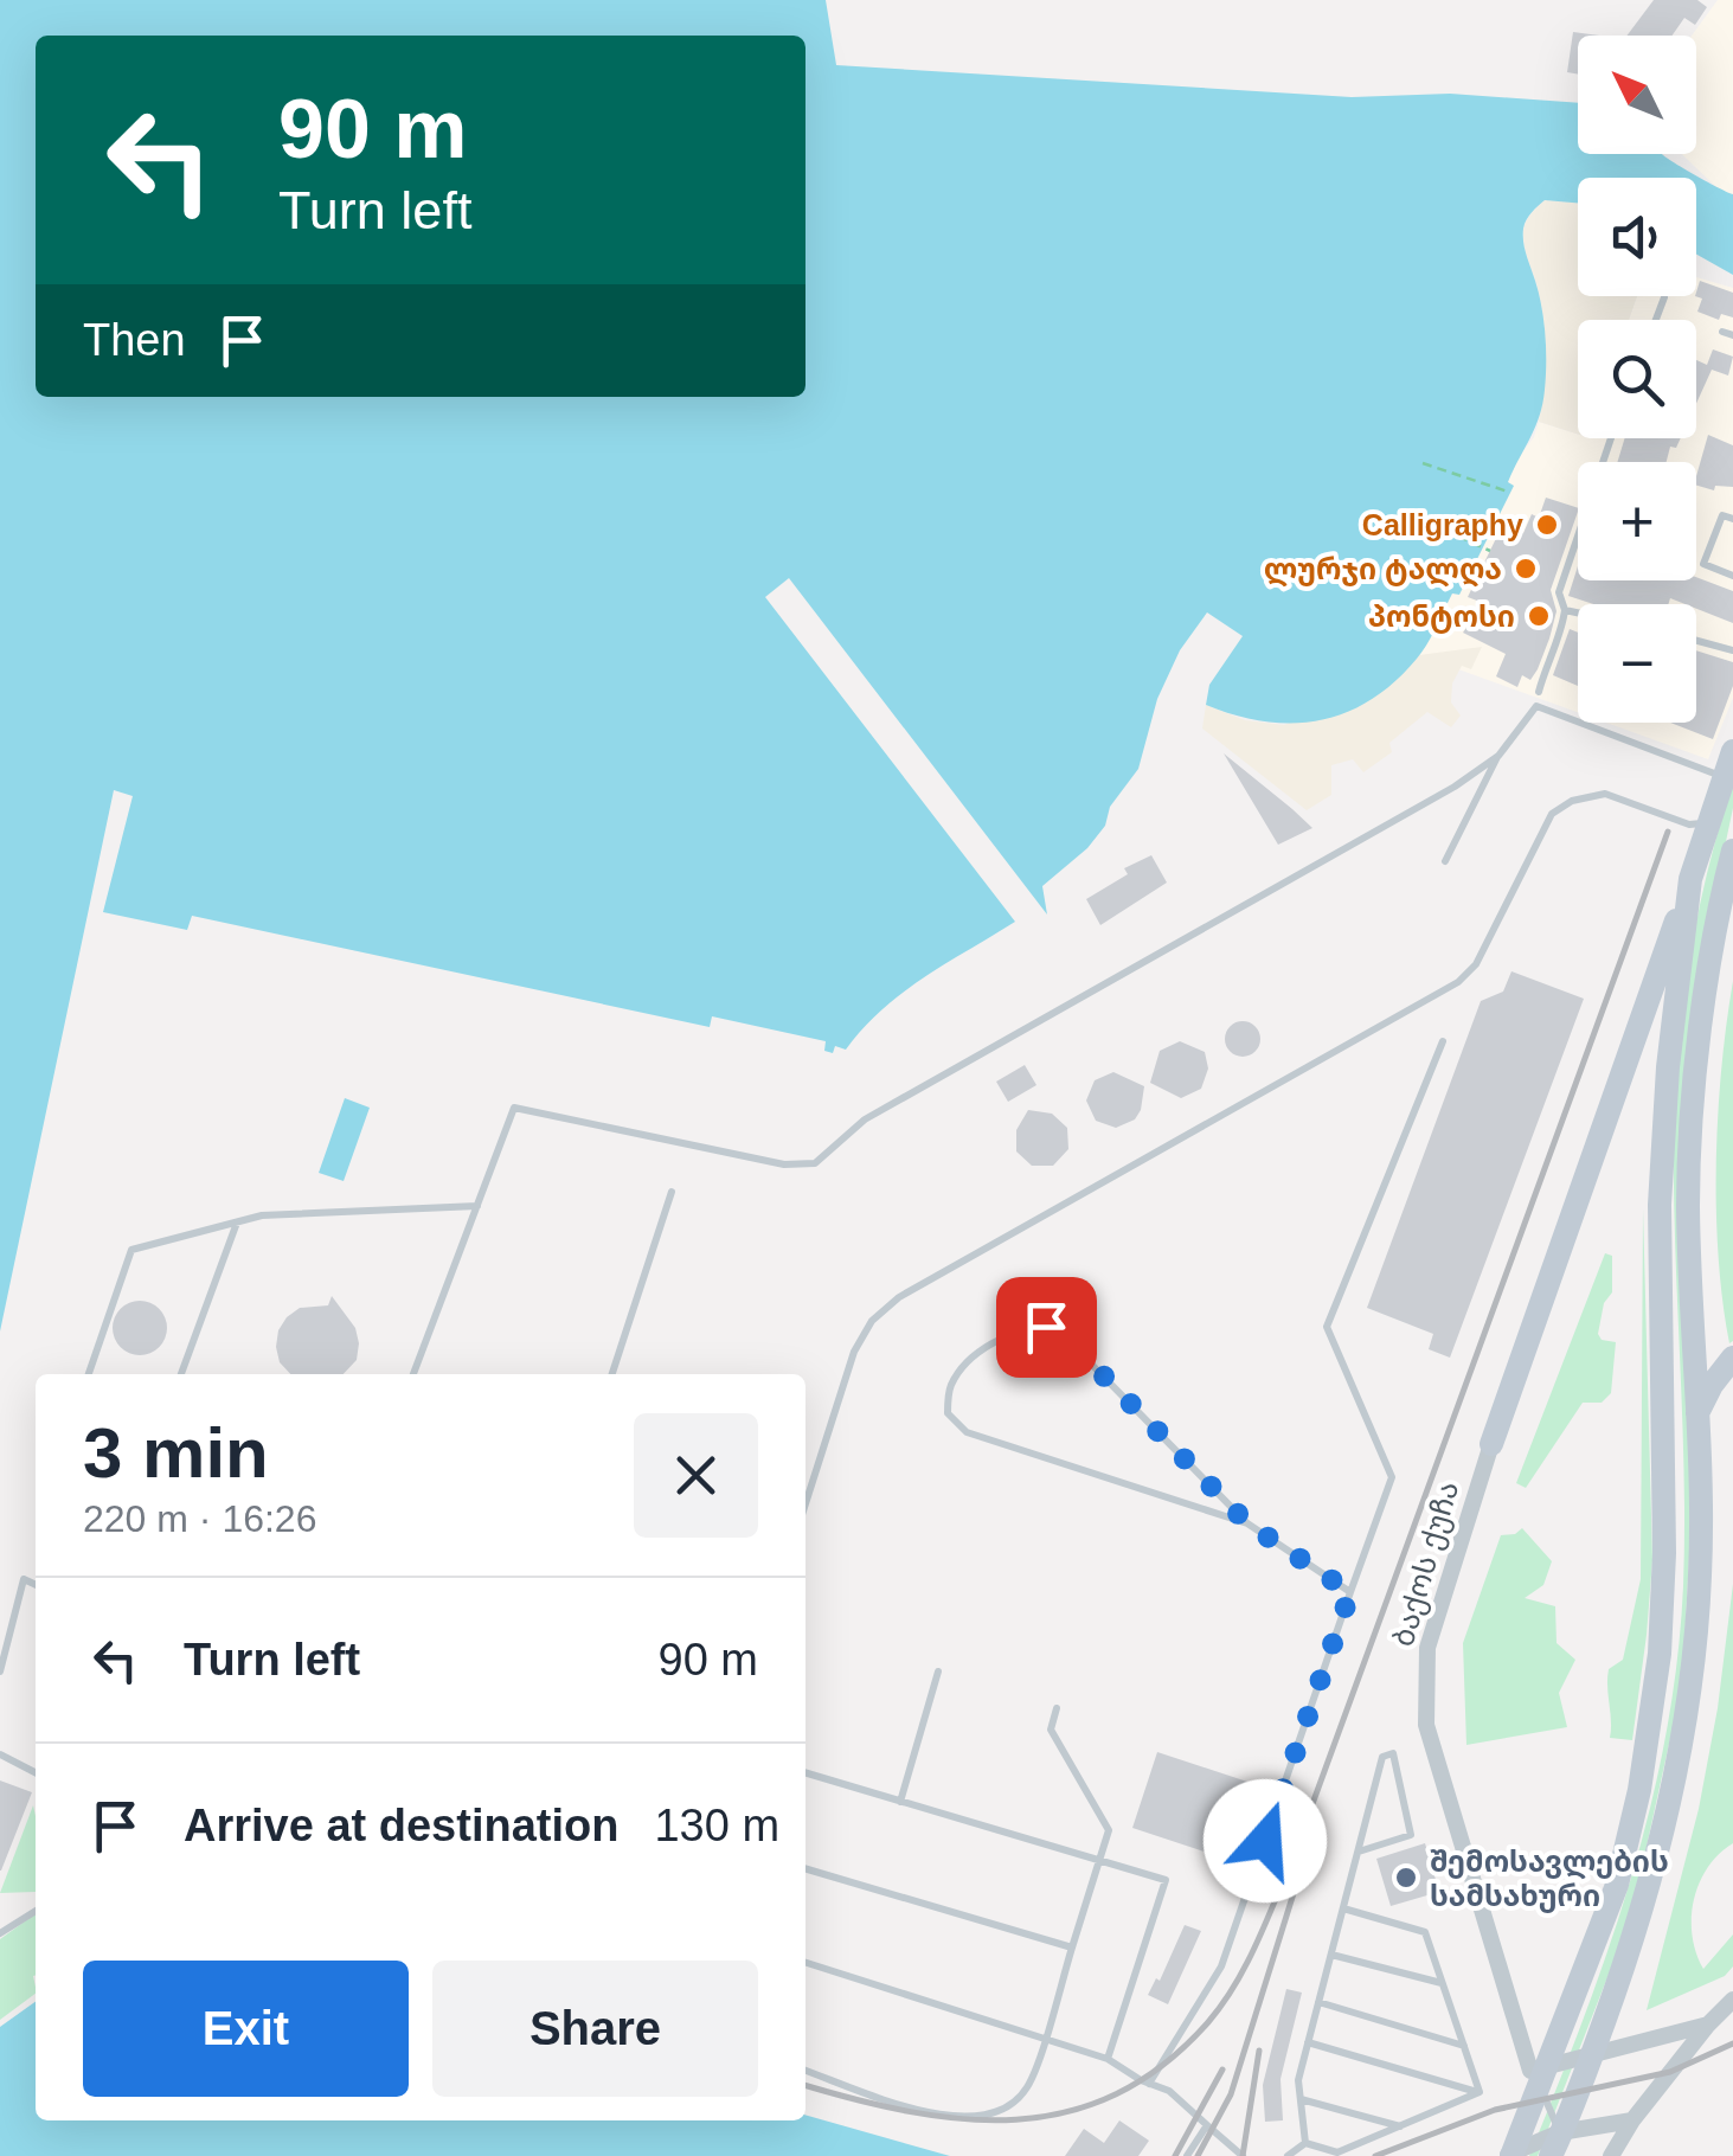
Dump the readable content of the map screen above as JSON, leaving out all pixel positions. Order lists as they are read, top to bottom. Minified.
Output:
{"streets":{"street":["ბაქოს ქუჩა"]},"places":["Calligraphy","ლურჯი ტალღა","პონტოსი","შემოსავლების სამსახური"],"north":"top left","page":{"map_buttons":["+","−"],"turn":["90 m","Turn left"],"then":"Then","heading":["3 min","220 m · 16:26"],"list":[{"name":"Turn left","value":"90 m"},{"name":"Arrive at destination","value":"130 m"}],"buttons":["Exit","Share"]}}
